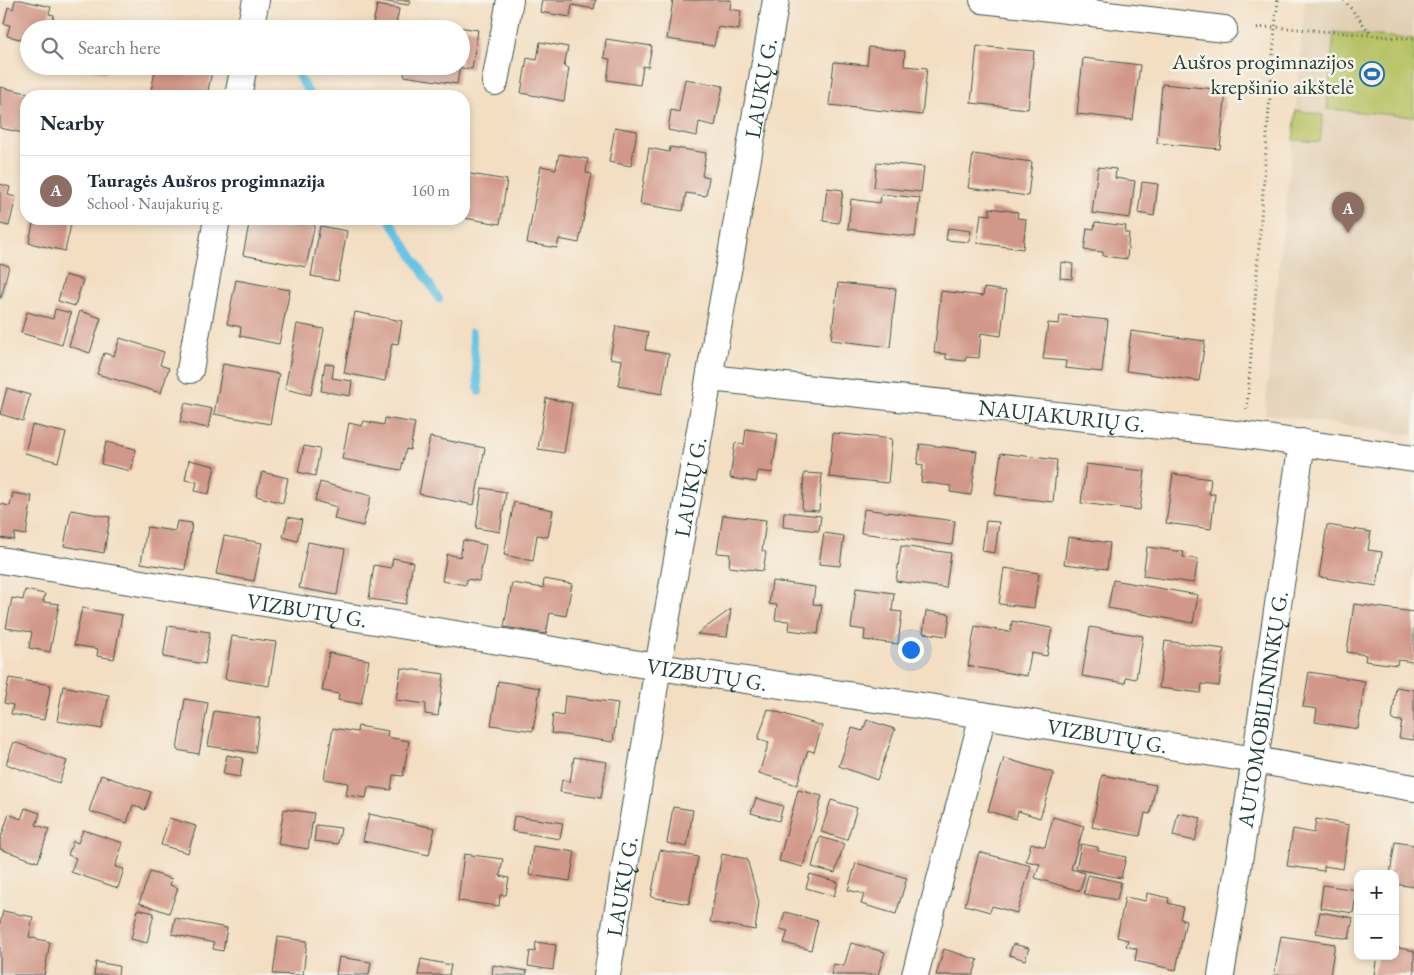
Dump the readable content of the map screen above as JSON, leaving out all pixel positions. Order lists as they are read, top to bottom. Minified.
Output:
{"streets":{"street":["LAUKŲ G.","NAUJAKURIŲ G.","VIZBUTŲ G.","AUTOMOBILININKŲ G."]},"crossings":[["LAUKŲ G.","NAUJAKURIŲ G."],["LAUKŲ G.","VIZBUTŲ G."],["NAUJAKURIŲ G.","AUTOMOBILININKŲ G."],["VIZBUTŲ G.","AUTOMOBILININKŲ G."]],"places":{"sports":["Aušros progimnazijos krepšinio aikštelė"]},"page":{"search":"Search here","heading":"Nearby","list":[{"mark":"A","name":"Tauragės Aušros progimnazija","note":"School · Naujakurių g.","value":"160 m"}],"pins":"A","map_buttons":["+","−"]}}
